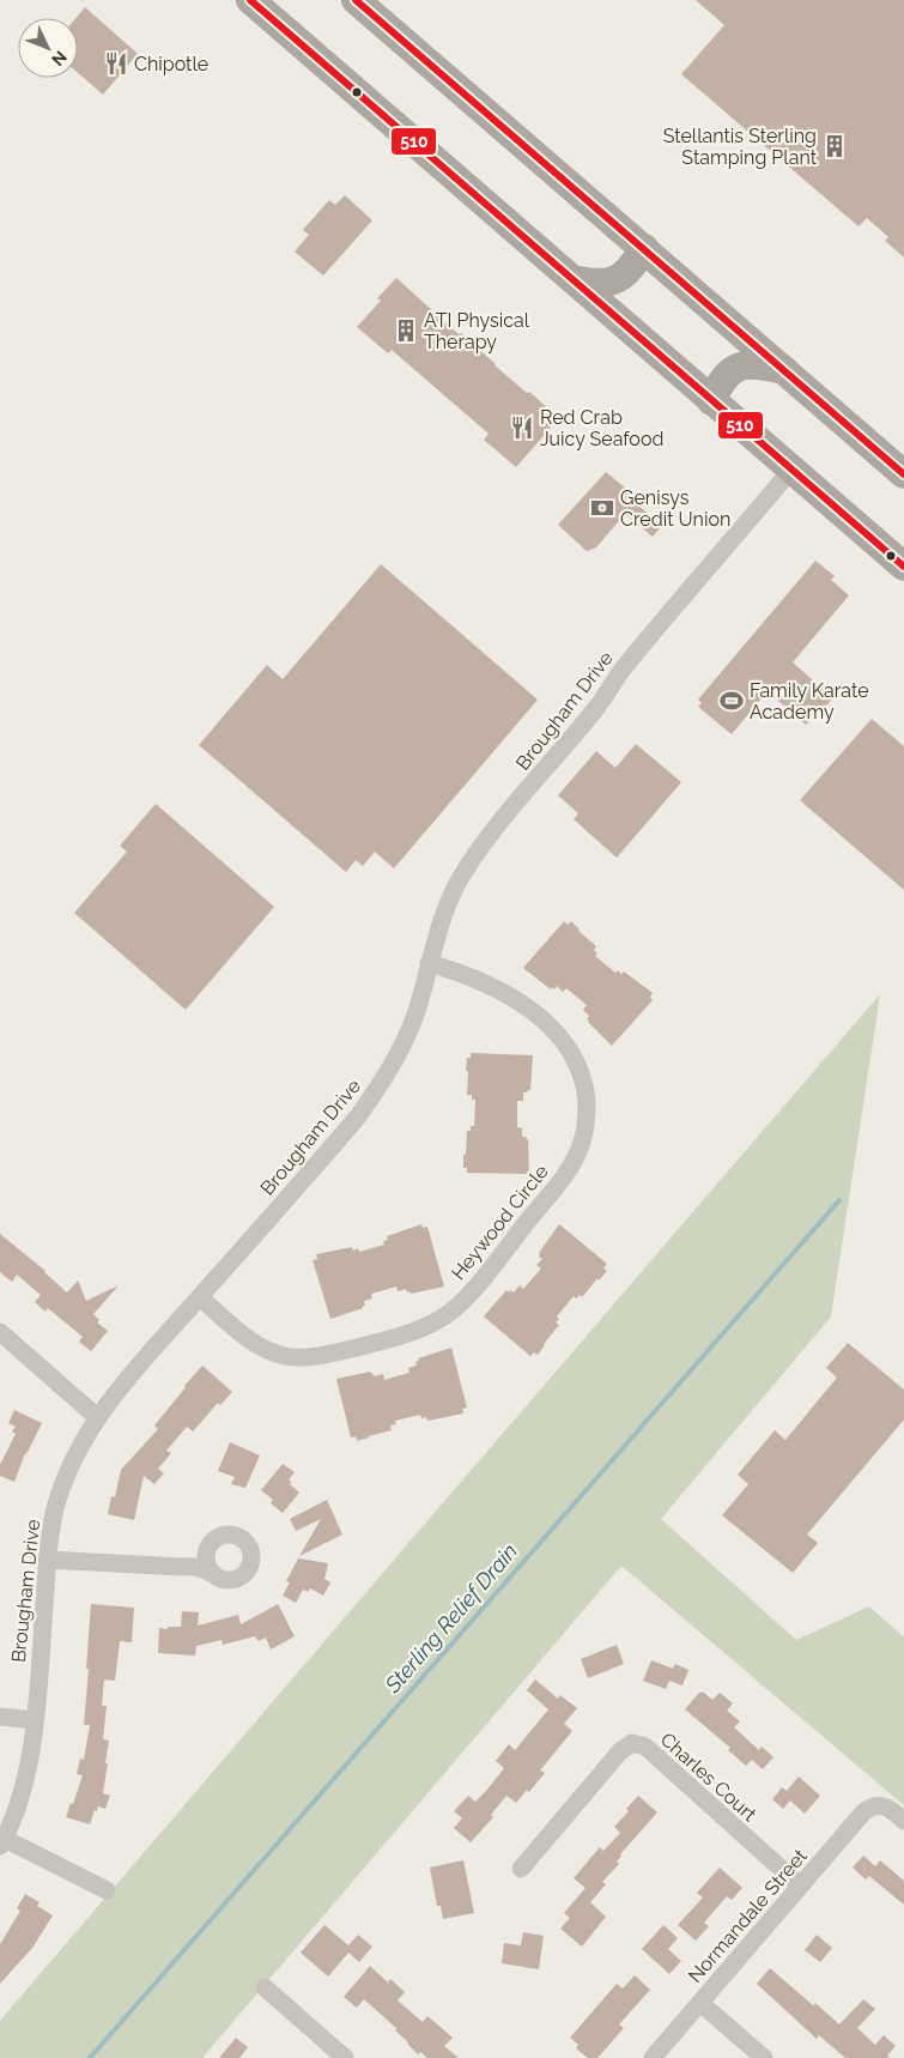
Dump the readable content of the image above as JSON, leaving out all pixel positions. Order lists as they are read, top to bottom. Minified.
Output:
{"streets":{"street":["Brougham Drive","Heywood Circle","Charles Court","Normandale Street"]},"crossings":[["Brougham Drive","Heywood Circle"],["Charles Court","Normandale Street"]],"water":["Sterling Relief Drain"],"places":{"restaurant":["Chipotle","Red Crab Juicy Seafood"],"building":["Stellantis Sterling Stamping Plant","ATI Physical Therapy"],"bank":["Genisys Credit Union"],"sports":["Family Karate Academy"]},"lines":["transit line 510"],"north":"bottom right"}
